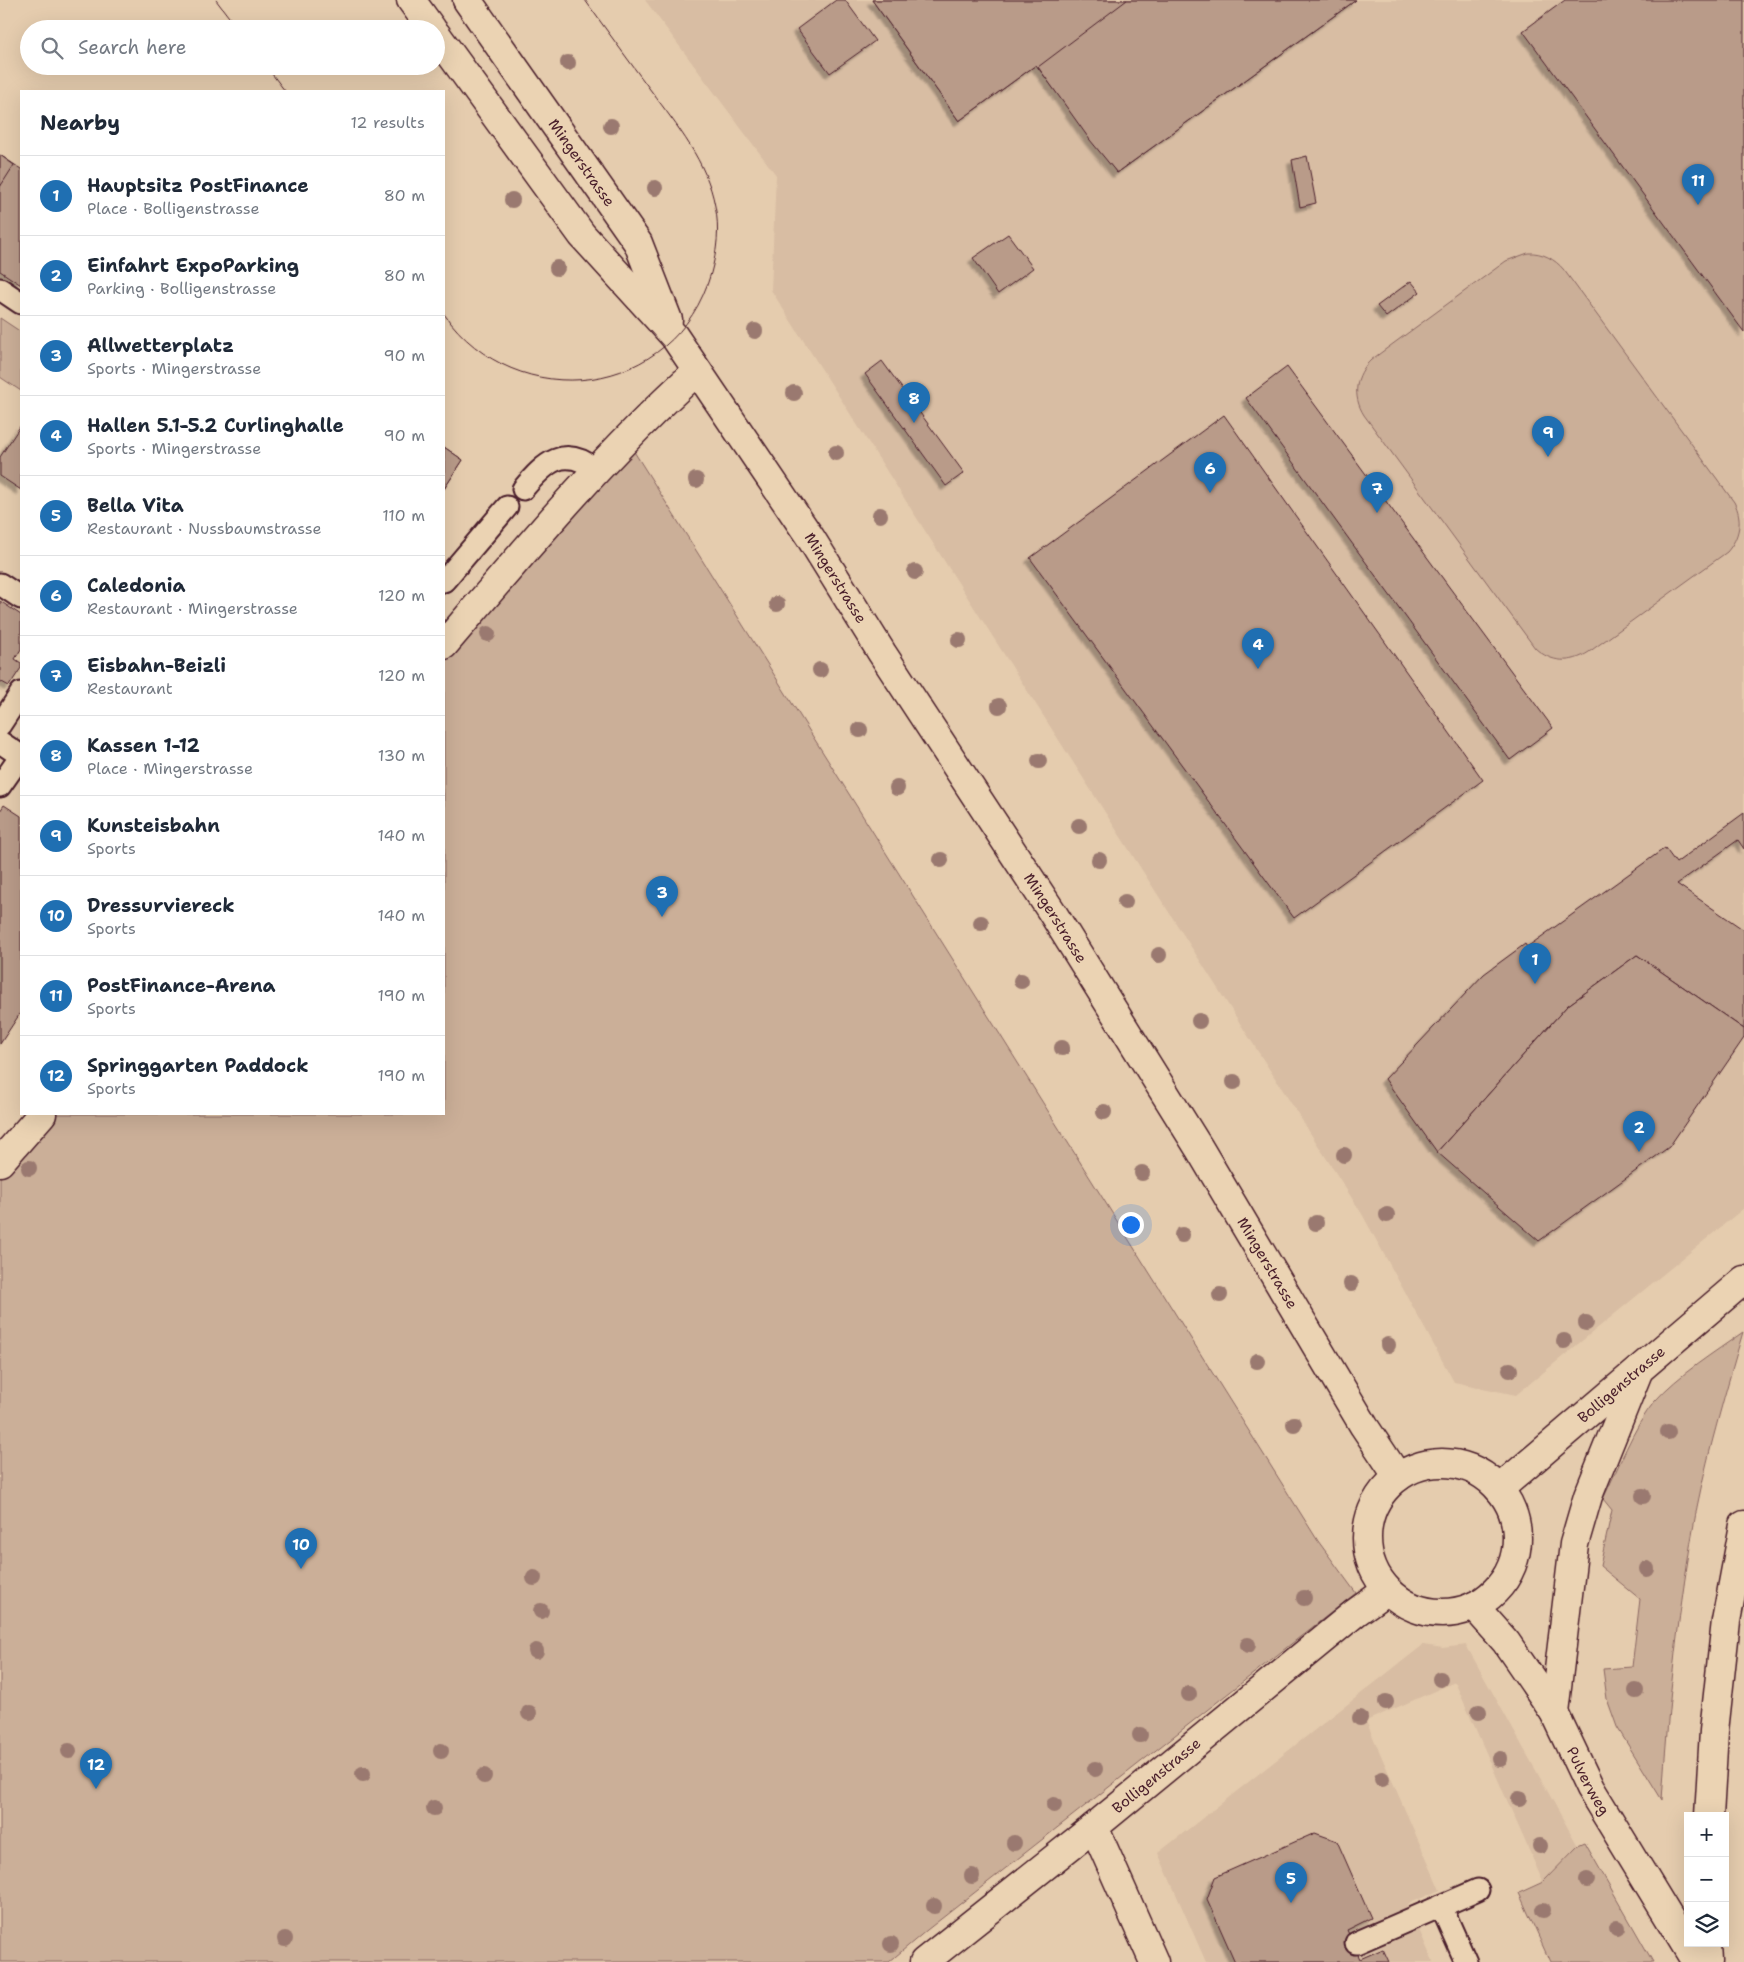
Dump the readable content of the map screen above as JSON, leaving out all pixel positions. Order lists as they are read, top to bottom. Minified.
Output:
{"streets":{"main road":["Mingerstrasse","Bolligenstrasse","Pulverweg"]},"crossings":[["Mingerstrasse","Bolligenstrasse"],["Mingerstrasse","Pulverweg"],["Bolligenstrasse","Pulverweg"]],"page":{"search":"Search here","heading":["Nearby","12 results"],"list":[{"mark":"1","name":"Hauptsitz PostFinance","note":"Place · Bolligenstrasse","value":"80 m"},{"mark":"2","name":"Einfahrt ExpoParking","note":"Parking · Bolligenstrasse","value":"80 m"},{"mark":"3","name":"Allwetterplatz","note":"Sports · Mingerstrasse","value":"90 m"},{"mark":"4","name":"Hallen 5.1-5.2 Curlinghalle","note":"Sports · Mingerstrasse","value":"90 m"},{"mark":"5","name":"Bella Vita","note":"Restaurant · Nussbaumstrasse","value":"110 m"},{"mark":"6","name":"Caledonia","note":"Restaurant · Mingerstrasse","value":"120 m"},{"mark":"7","name":"Eisbahn-Beizli","note":"Restaurant","value":"120 m"},{"mark":"8","name":"Kassen 1-12","note":"Place · Mingerstrasse","value":"130 m"},{"mark":"9","name":"Kunsteisbahn","note":"Sports","value":"140 m"},{"mark":"10","name":"Dressurviereck","note":"Sports","value":"140 m"},{"mark":"11","name":"PostFinance-Arena","note":"Sports","value":"190 m"},{"mark":"12","name":"Springgarten Paddock","note":"Sports","value":"190 m"}],"pins":["11","8","9","6","7","4","3","1","2","10","12","5"],"map_buttons":["+","−"]}}
